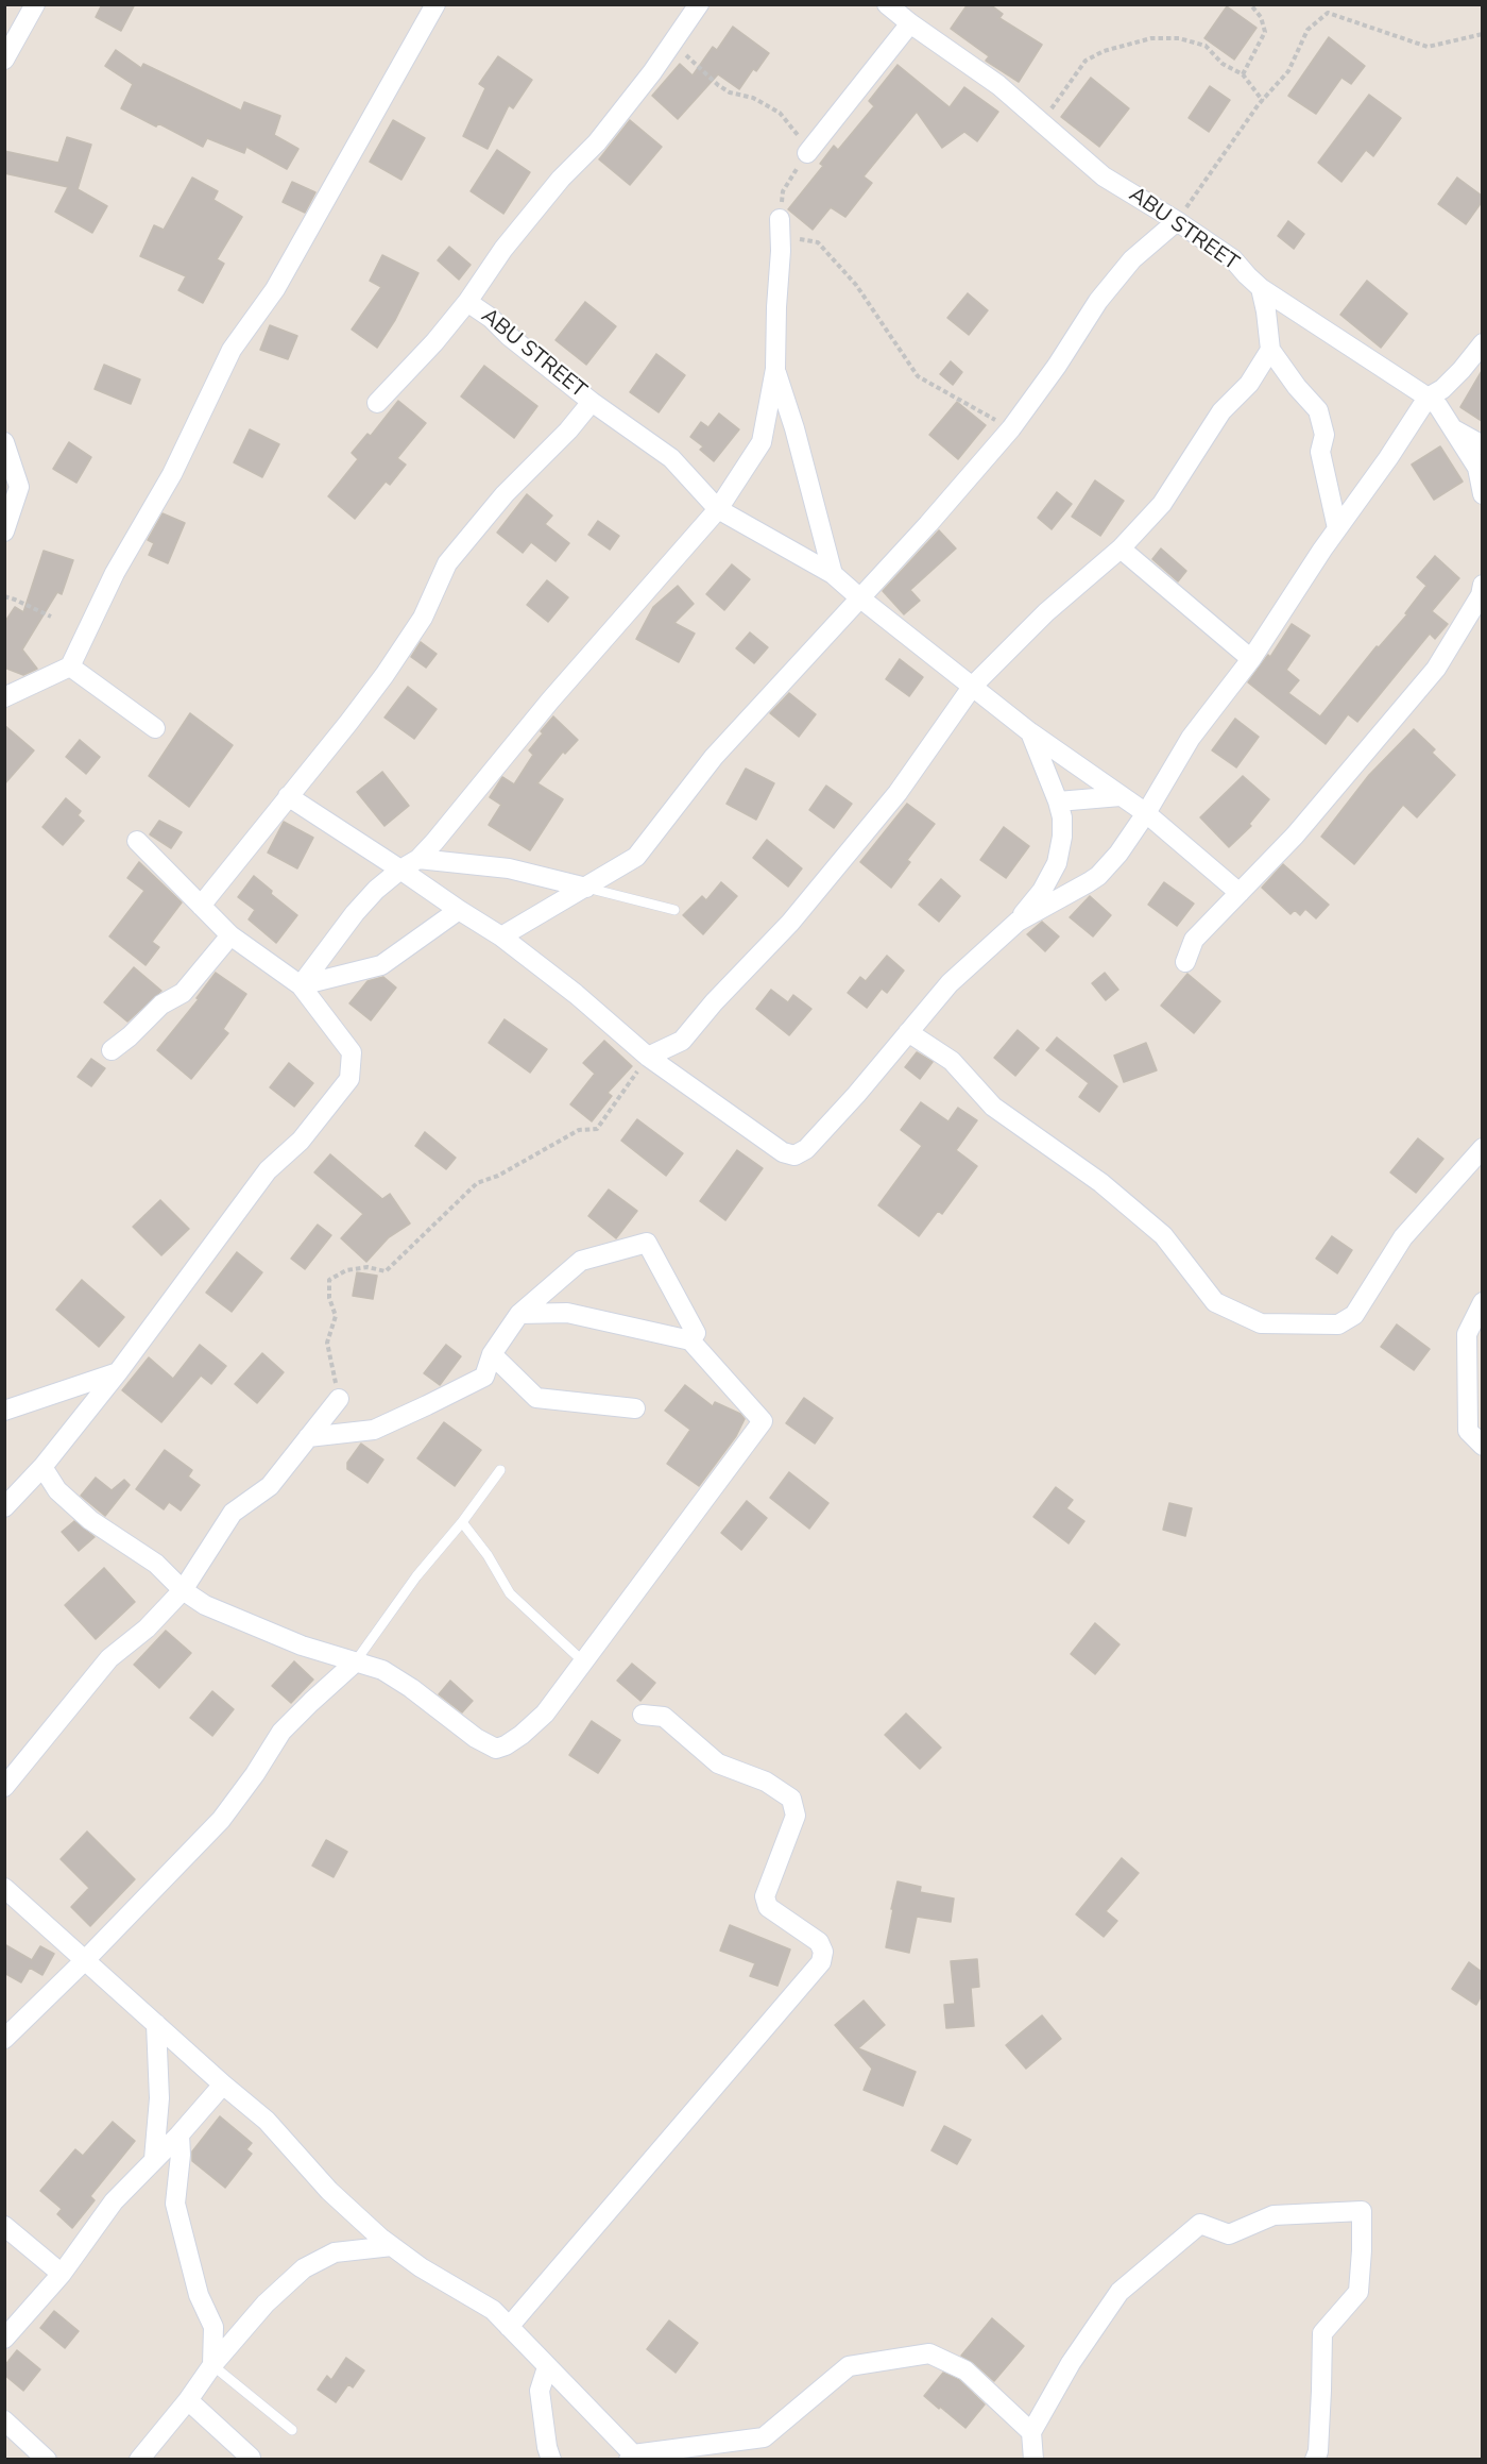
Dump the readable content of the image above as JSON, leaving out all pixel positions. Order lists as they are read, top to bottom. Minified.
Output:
{"streets":{"street":["ABU STREET"]}}
